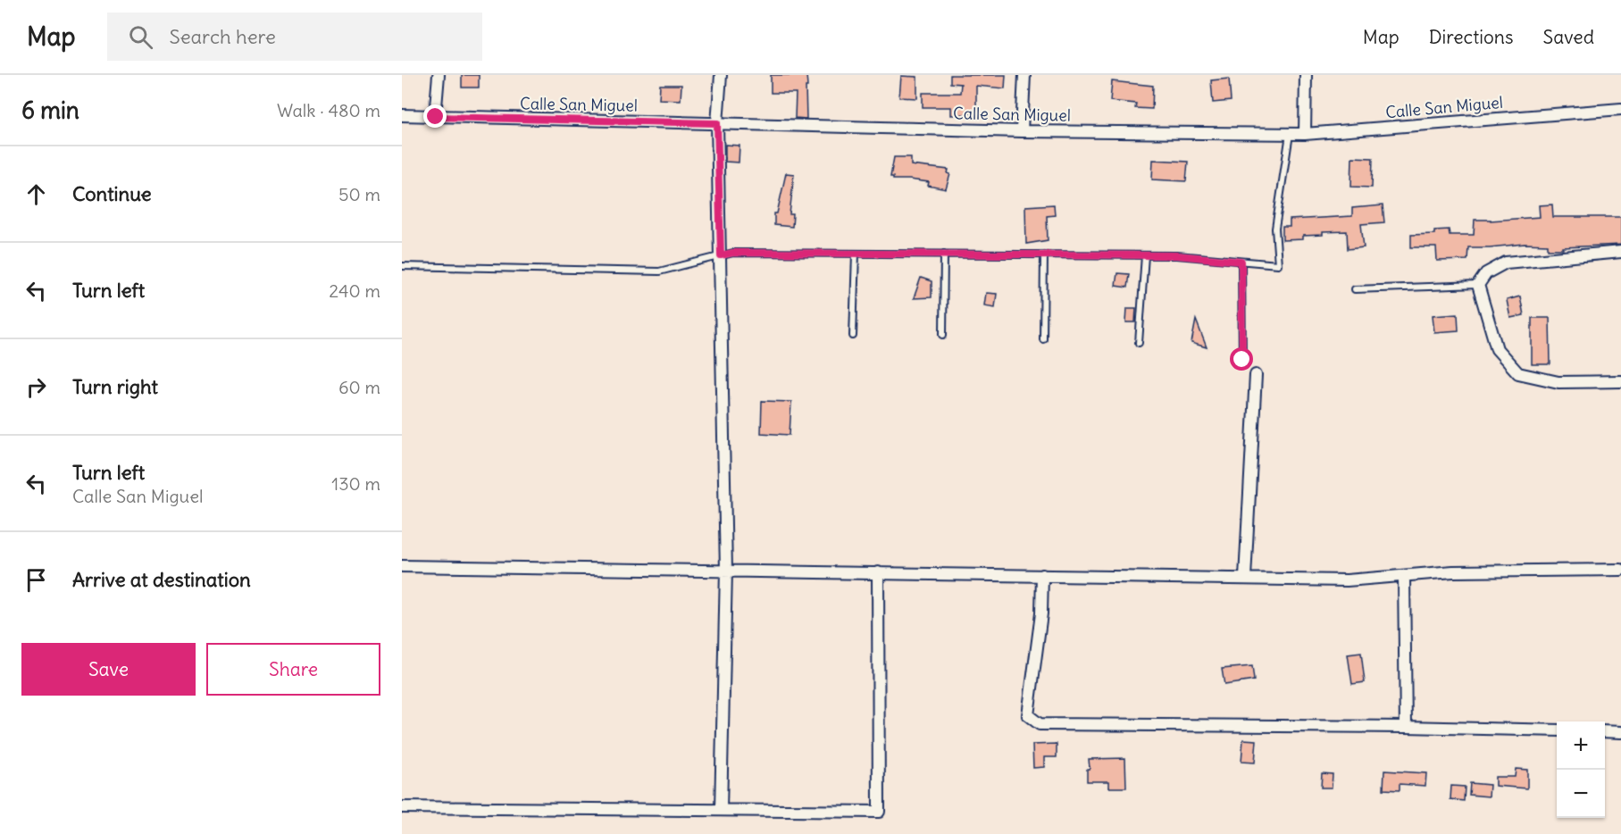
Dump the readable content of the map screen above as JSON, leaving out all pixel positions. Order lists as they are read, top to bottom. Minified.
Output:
{"streets":{"street":["Calle San Miguel"]},"page":{"header":"Map","search":"Search here","nav":["Map","Directions","Saved"],"heading":["6 min","Walk · 480 m"],"list":[["Continue","50 m"],["Turn left","240 m"],["Turn right","60 m"],["Turn left","Calle San Miguel","130 m"],"Arrive at destination"],"buttons":["Save","Share"],"map_buttons":["+","−"]}}
